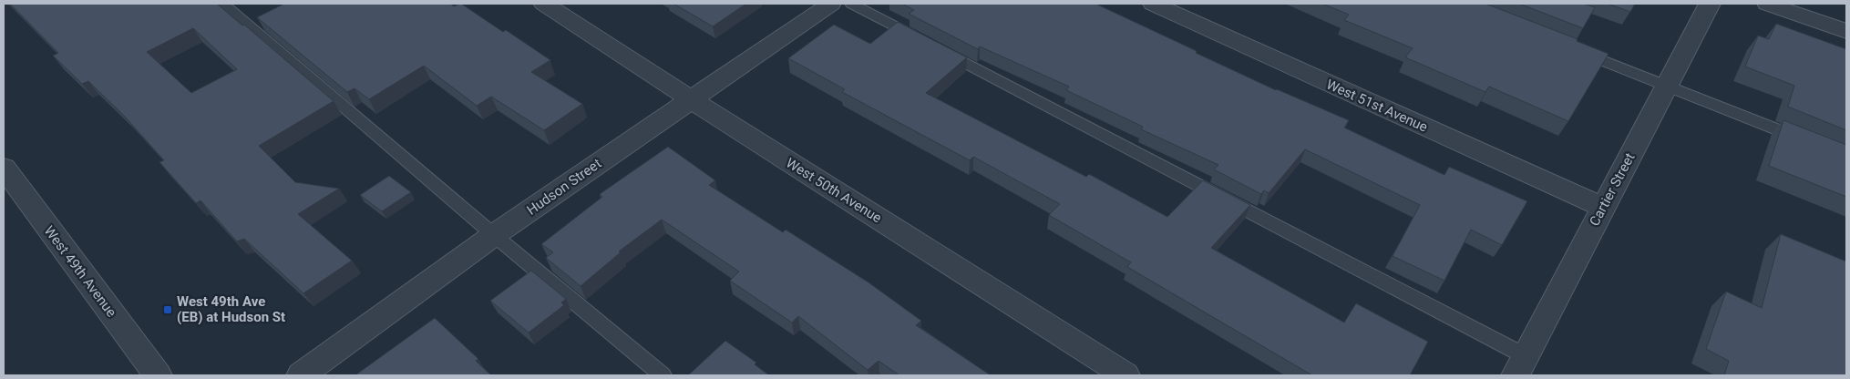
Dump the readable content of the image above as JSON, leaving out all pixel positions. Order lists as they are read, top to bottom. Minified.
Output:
{"streets":{"street":["West 51st Avenue","Hudson Street","Cartier Street","West 50th Avenue","West 49th Avenue"]},"crossings":[["West 51st Avenue","Cartier Street"],["Hudson Street","West 50th Avenue"]],"places":{"transit":["West 49th Ave (EB) at Hudson St"]}}
